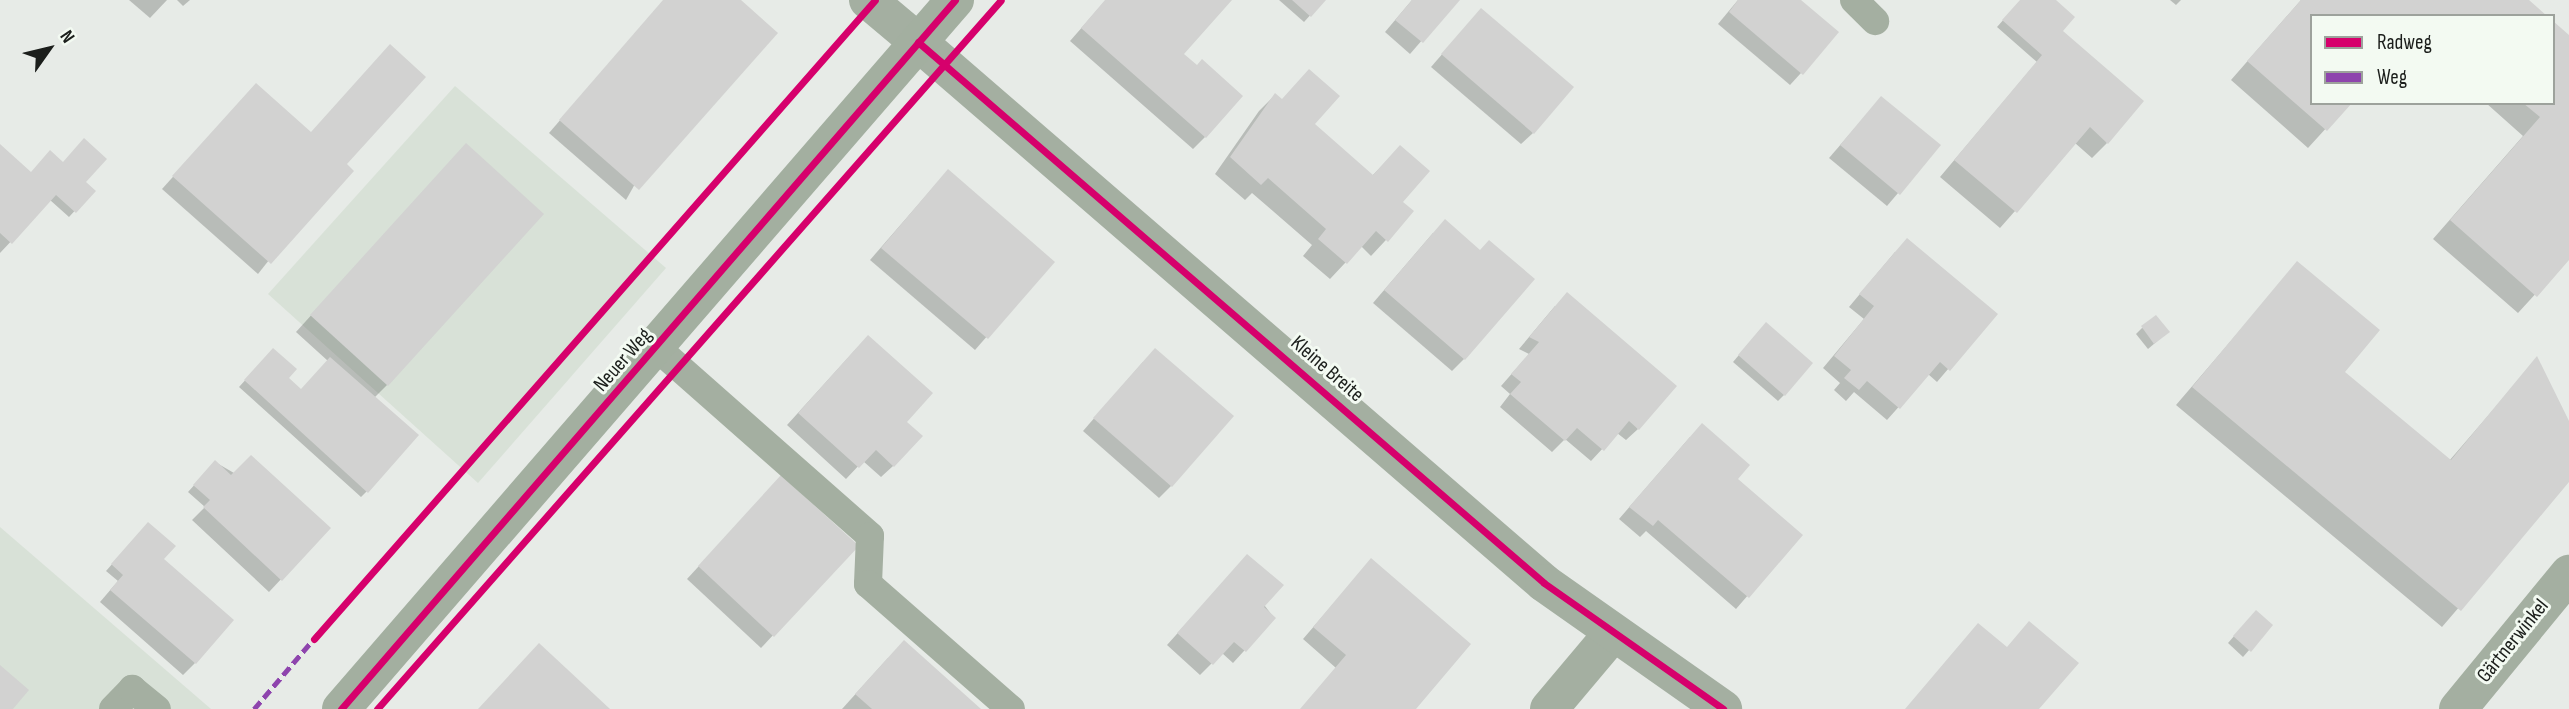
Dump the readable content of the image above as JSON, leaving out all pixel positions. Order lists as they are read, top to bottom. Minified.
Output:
{"streets":{"main road":["Neuer Weg"],"street":["Kleine Breite","Gärtnerwinkel"]},"crossings":[["Neuer Weg","Kleine Breite"]],"legend":["Radweg","Weg"],"north":"top right"}
